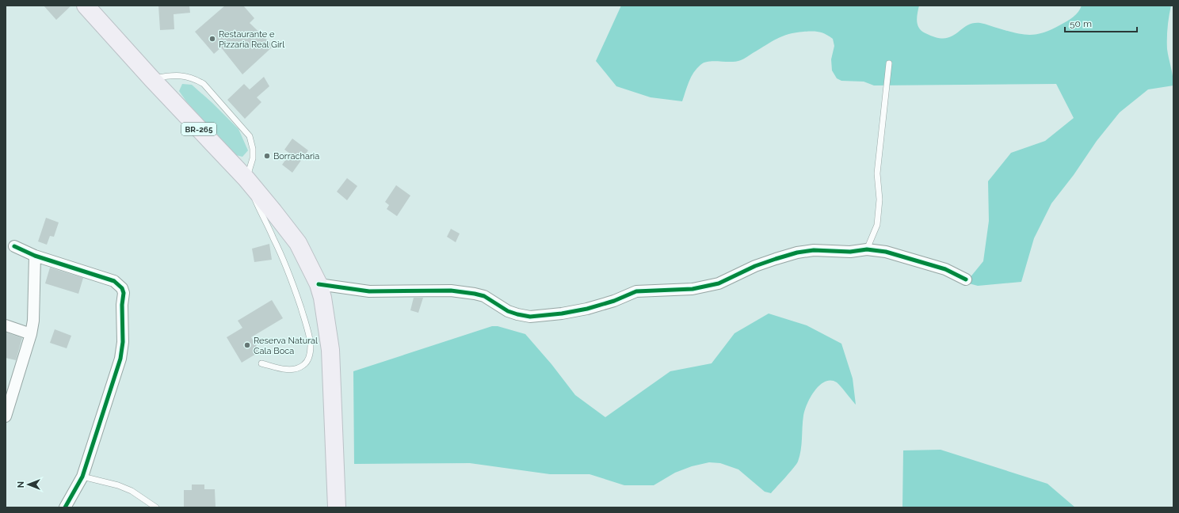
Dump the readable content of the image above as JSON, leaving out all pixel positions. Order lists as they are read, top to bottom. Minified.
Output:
{"streets":{"highway":["BR-265"]},"places":["Restaurante e Pizzaria Real Girl","Borracharia","Reserva Natural Cala Boca"],"scale_bar":"50 m","north":"left"}
